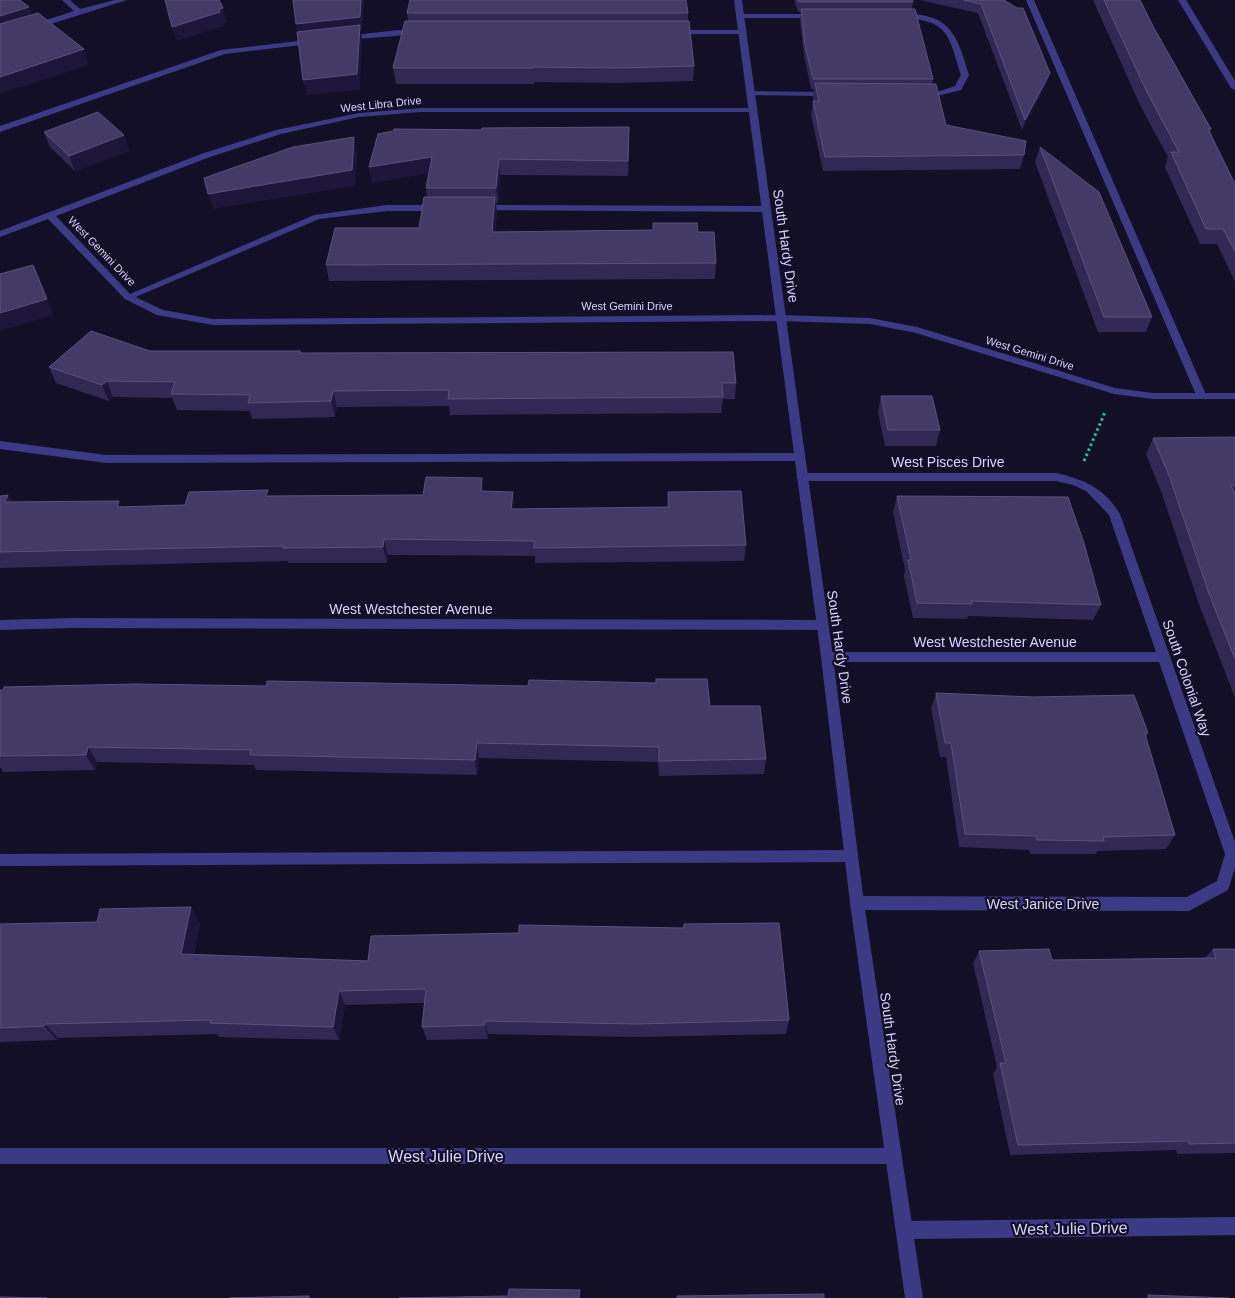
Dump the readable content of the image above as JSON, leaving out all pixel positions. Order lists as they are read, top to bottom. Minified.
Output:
{"streets":{"street":["West Libra Drive","South Hardy Drive","West Gemini Drive","West Pisces Drive","West Westchester Avenue","South Colonial Way","West Janice Drive","West Julie Drive"]},"crossings":[["West Libra Drive","South Hardy Drive"],["West Libra Drive","West Gemini Drive"],["South Hardy Drive","West Gemini Drive"],["South Hardy Drive","West Pisces Drive"],["South Hardy Drive","West Westchester Avenue"],["South Hardy Drive","West Janice Drive"],["South Hardy Drive","West Julie Drive"],["West Pisces Drive","South Colonial Way"],["West Westchester Avenue","South Colonial Way"],["South Colonial Way","West Janice Drive"]]}
